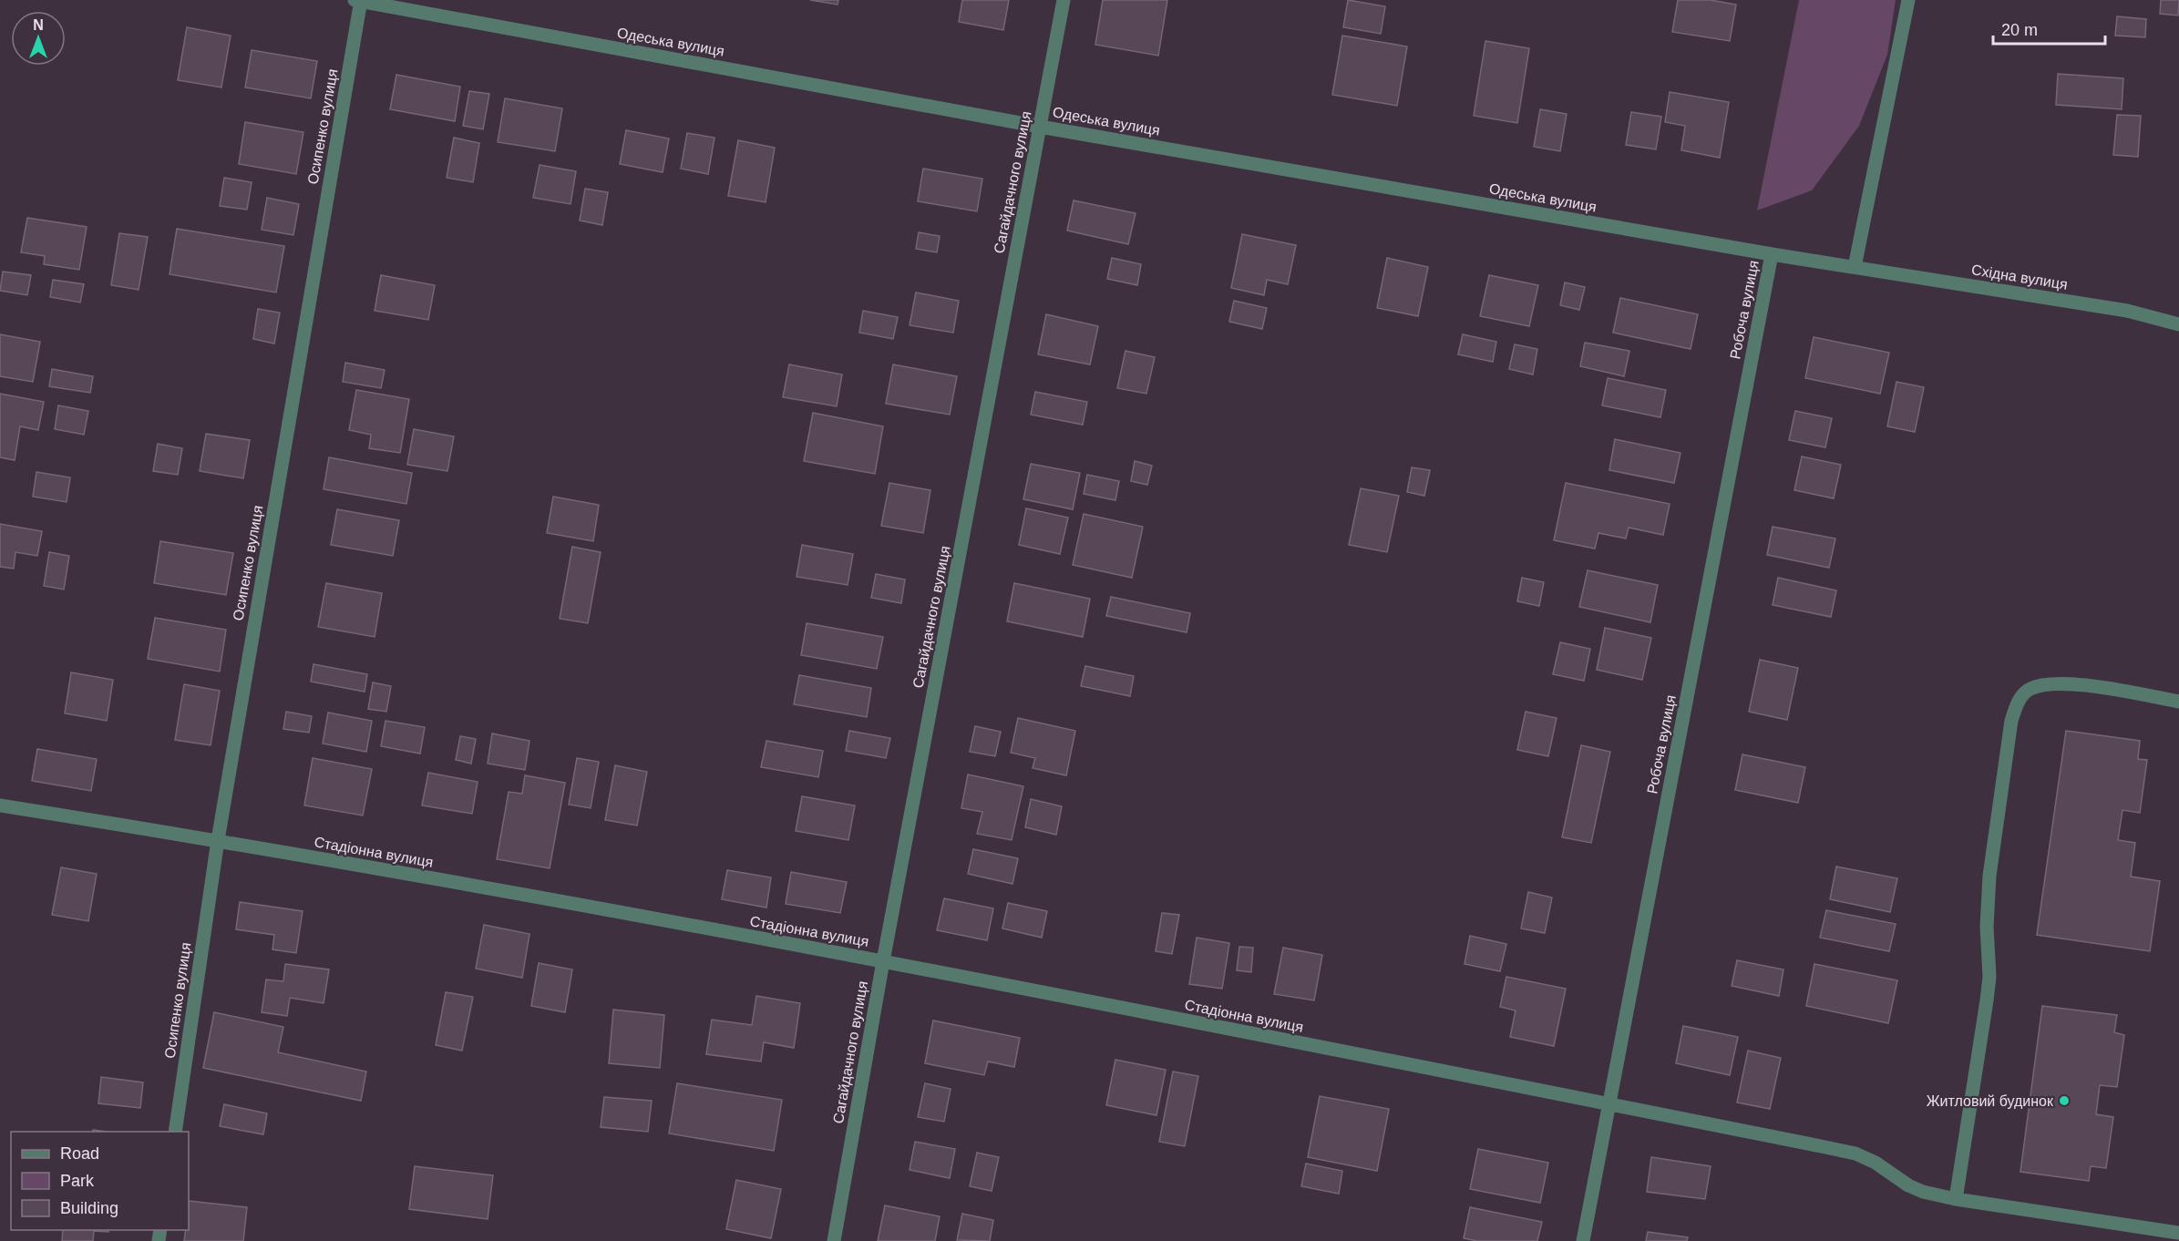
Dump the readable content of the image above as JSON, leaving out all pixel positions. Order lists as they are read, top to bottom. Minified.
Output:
{"streets":{"street":["Одеська вулиця","Осипенко вулиця","Сагайдачного вулиця","Східна вулиця","Робоча вулиця","Стадіонна вулиця"]},"crossings":[["Одеська вулиця","Осипенко вулиця"],["Одеська вулиця","Сагайдачного вулиця"],["Одеська вулиця","Східна вулиця"],["Одеська вулиця","Робоча вулиця"],["Осипенко вулиця","Стадіонна вулиця"],["Сагайдачного вулиця","Стадіонна вулиця"],["Робоча вулиця","Стадіонна вулиця"]],"places":["Житловий будинок"],"legend":["Road","Park","Building"],"scale_bar":"20 m","north":"top"}
